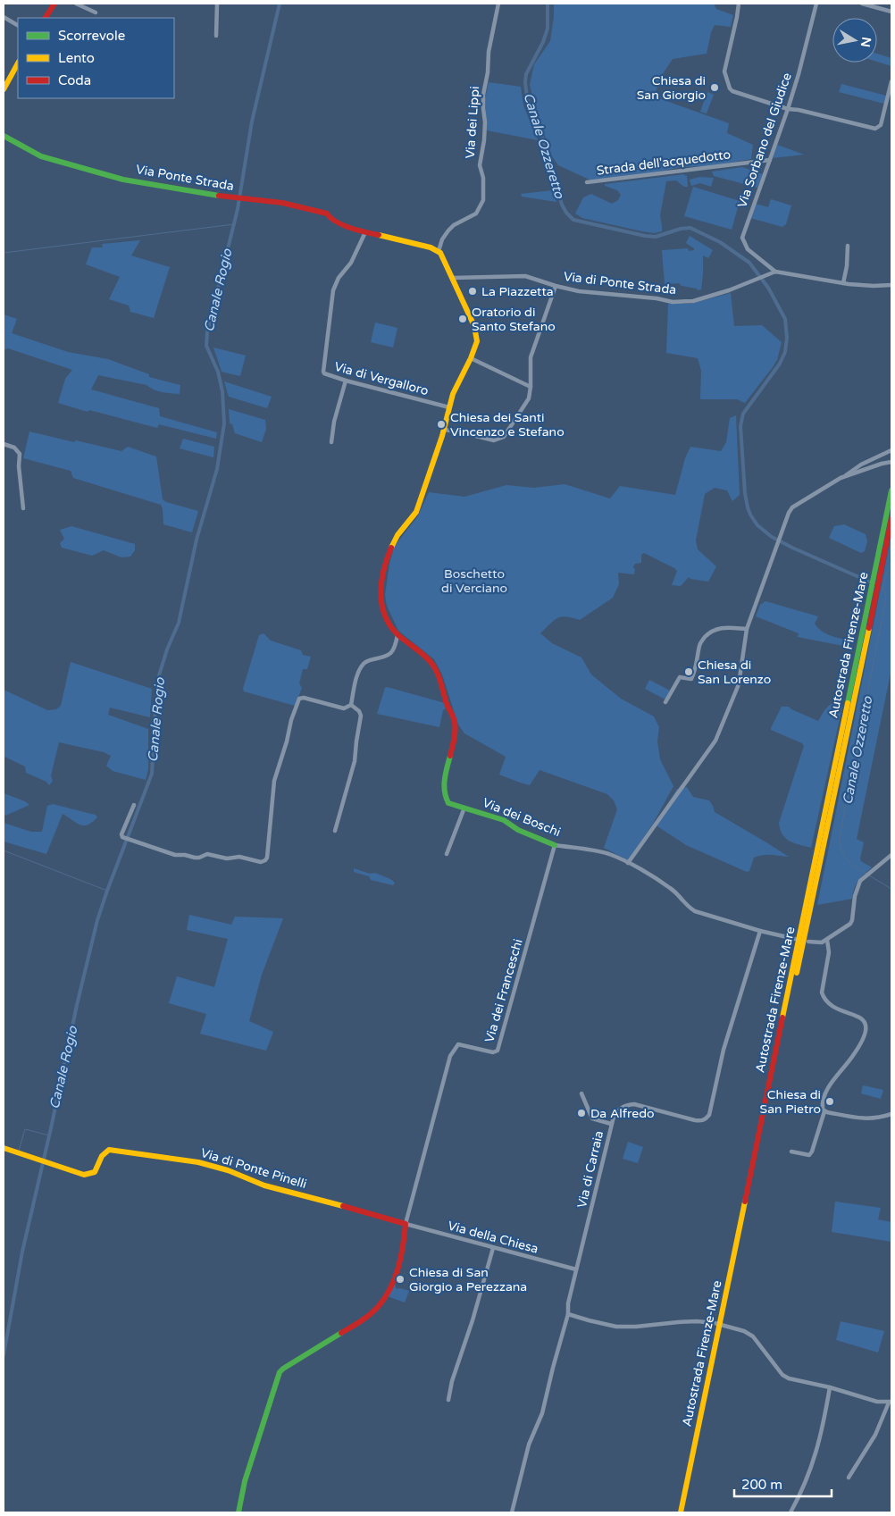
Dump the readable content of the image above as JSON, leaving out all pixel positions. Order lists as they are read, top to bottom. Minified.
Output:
{"streets":{"main road":["Via Ponte Strada","Autostrada Firenze-Mare","Via dei Boschi","Via di Ponte Pinelli"],"street":["Via dei Lippi","Via Sorbano del Giudice","Strada dell'acquedotto","Via di Ponte Strada","Via di Vergalloro","Via dei Franceschi","Via di Carraia","Via della Chiesa"]},"crossings":[["Via Sorbano del Giudice","Strada dell'acquedotto"],["Via Sorbano del Giudice","Via di Ponte Strada"],["Via Ponte Strada","Via di Vergalloro"],["Via di Ponte Strada","Via dei Boschi"],["Via di Vergalloro","Via dei Boschi"],["Via dei Boschi","Via dei Franceschi"],["Via dei Boschi","Via di Carraia"],["Via dei Franceschi","Via di Ponte Pinelli"],["Via dei Franceschi","Via della Chiesa"],["Via di Ponte Pinelli","Via della Chiesa"],["Via di Carraia","Via della Chiesa"]],"water":["Canale Ozzeretto","Canale Rogio"],"parks":["Boschetto di Verciano"],"places":["Chiesa di San Giorgio","La Piazzetta","Oratorio di Santo Stefano","Chiesa dei Santi Vincenzo e Stefano","Chiesa di San Lorenzo","Chiesa di San Pietro","Da Alfredo","Chiesa di San Giorgio a Perezzana"],"legend":["Scorrevole","Lento","Coda"],"scale_bar":"200 m","north":"right"}
